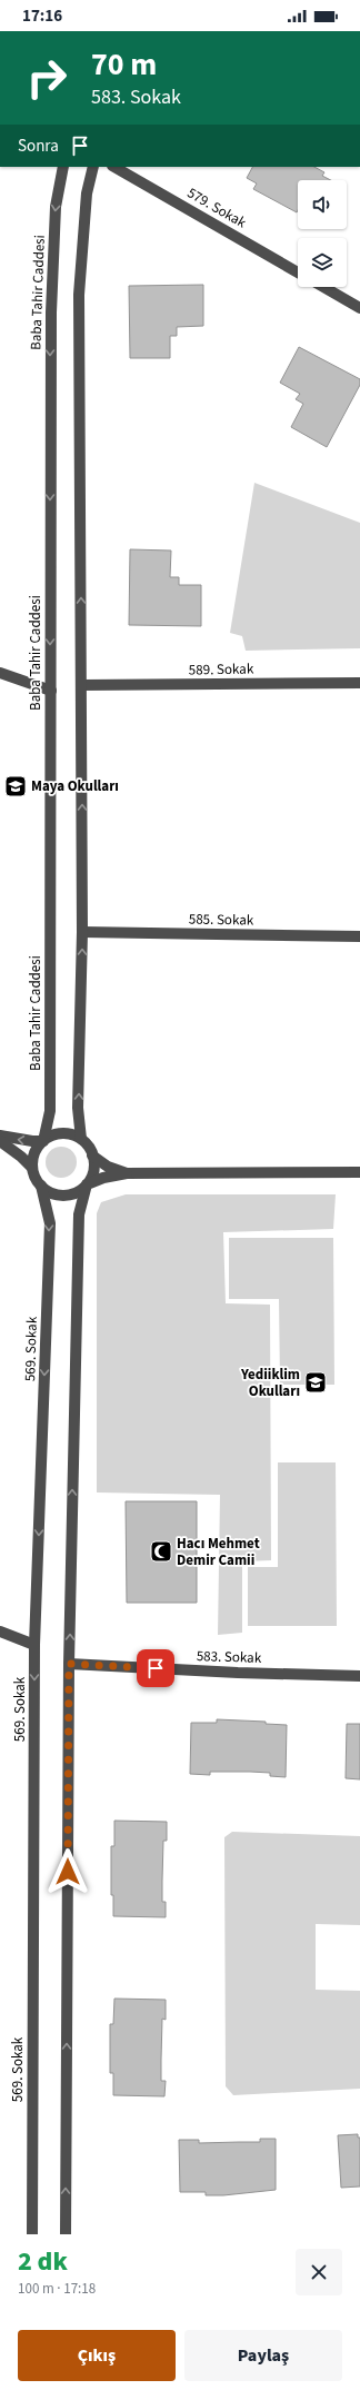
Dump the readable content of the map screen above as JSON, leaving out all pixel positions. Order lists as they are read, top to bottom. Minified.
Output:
{"streets":{"street":["579. Sokak","Baba Tahir Caddesi","589. Sokak","585. Sokak","569. Sokak","583. Sokak"]},"crossings":[["Baba Tahir Caddesi","569. Sokak"]],"places":{"school or university":["Maya Okulları","Yediiklim Okulları"],"mosque":["Hacı Mehmet Demir Camii"]},"page":{"status":"17:16","turn":["70 m","583. Sokak"],"then":"Sonra","heading":["2 dk","100 m · 17:18"],"buttons":["Çıkış","Paylaş"]}}
